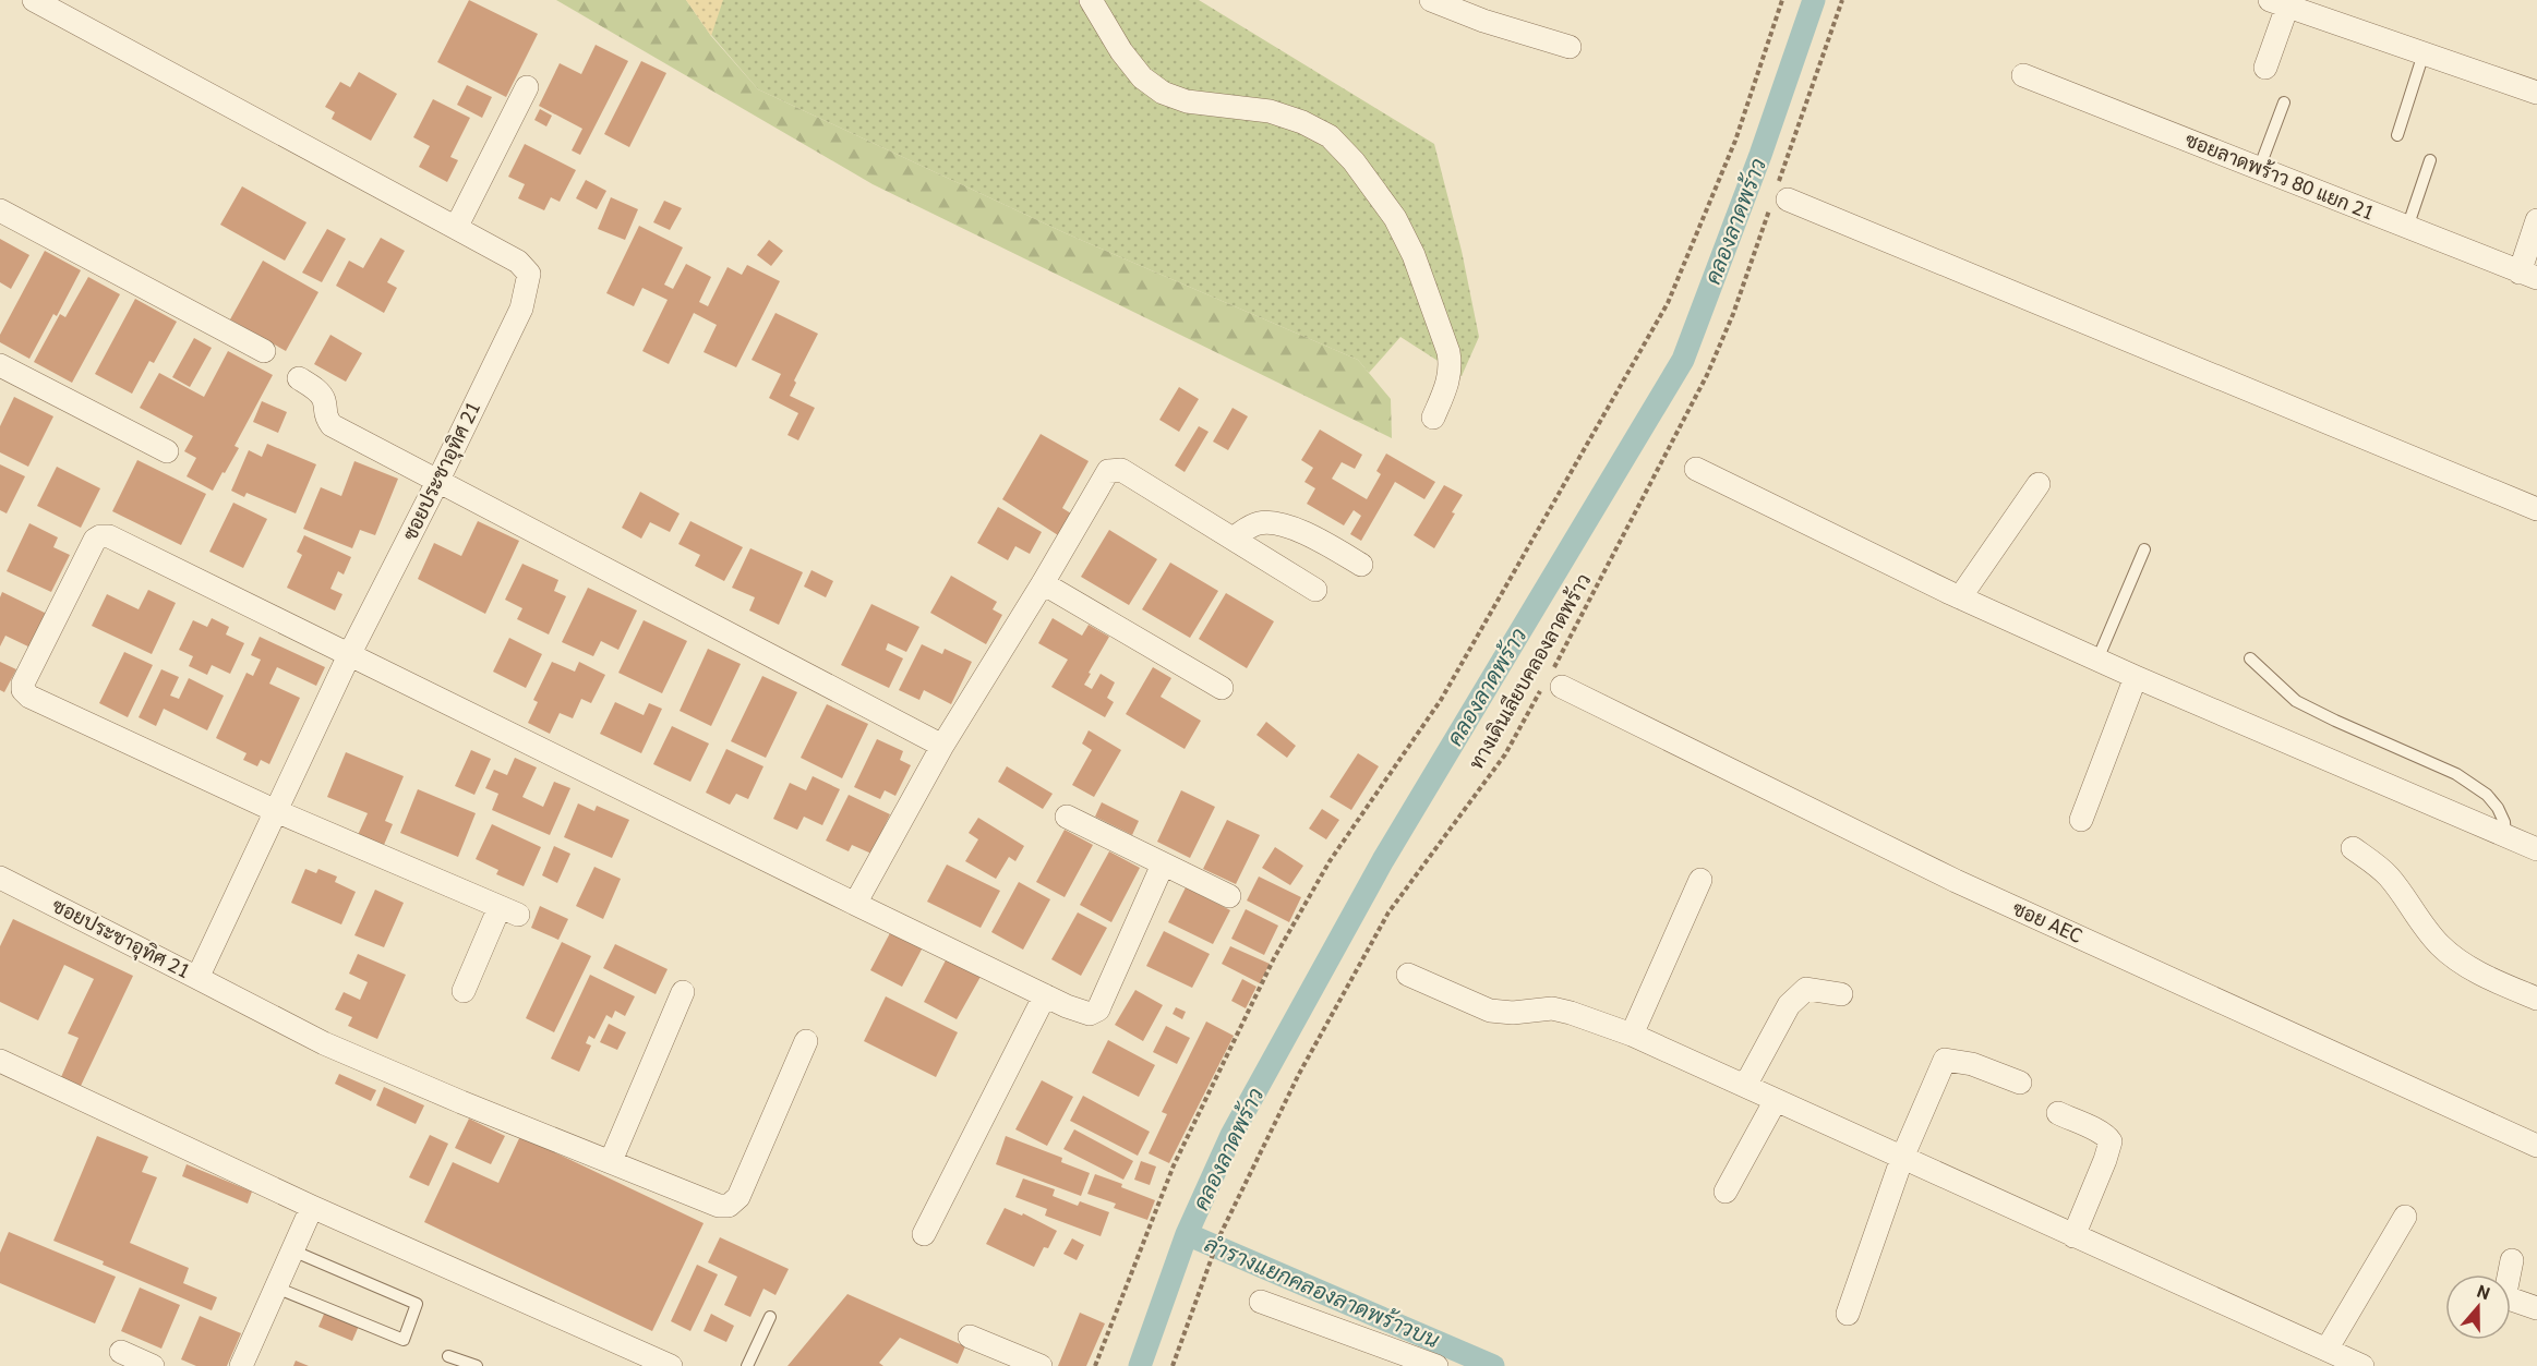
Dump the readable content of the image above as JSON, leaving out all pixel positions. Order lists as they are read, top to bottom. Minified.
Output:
{"streets":{"street":["ซอยลาดพร้าว 80 แยก 21","ซอยประชาอุทิศ 21","ซอย AEC"],"path":["ทางเดินเลียบคลองลาดพร้าว"]},"crossings":[["ทางเดินเลียบคลองลาดพร้าว","ซอย AEC"]],"water":["คลองลาดพร้าว","ลำรางแยกคลองลาดพร้าวบน"],"north":"top"}
